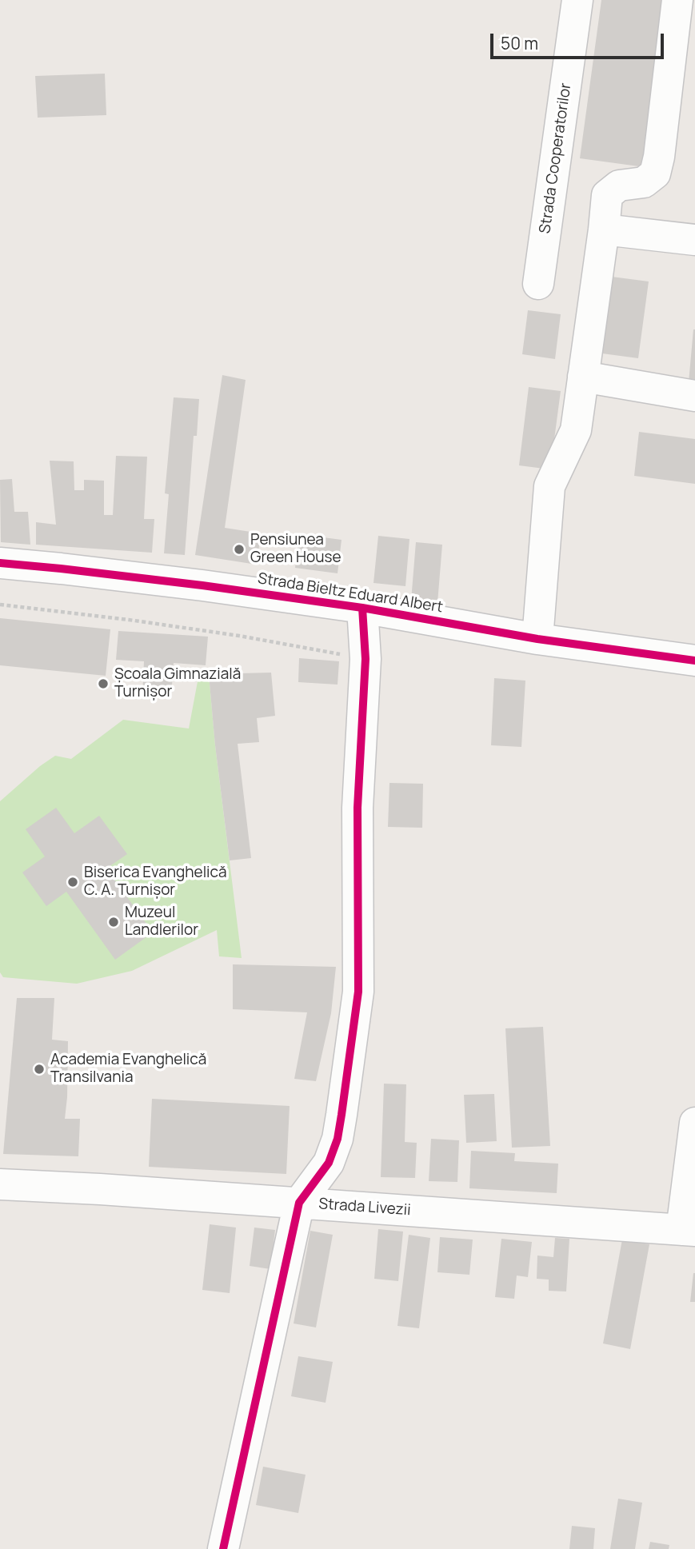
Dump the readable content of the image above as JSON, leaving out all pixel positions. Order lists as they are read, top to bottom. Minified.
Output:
{"streets":{"street":["Strada Cooperatorilor","Strada Bieltz Eduard Albert","Strada Livezii"]},"places":["Pensiunea Green House","Școala Gimnazială Turnișor","Biserica Evanghelică C. A. Turnișor","Muzeul Landlerilor","Academia Evanghelică Transilvania"],"scale_bar":"50 m"}
